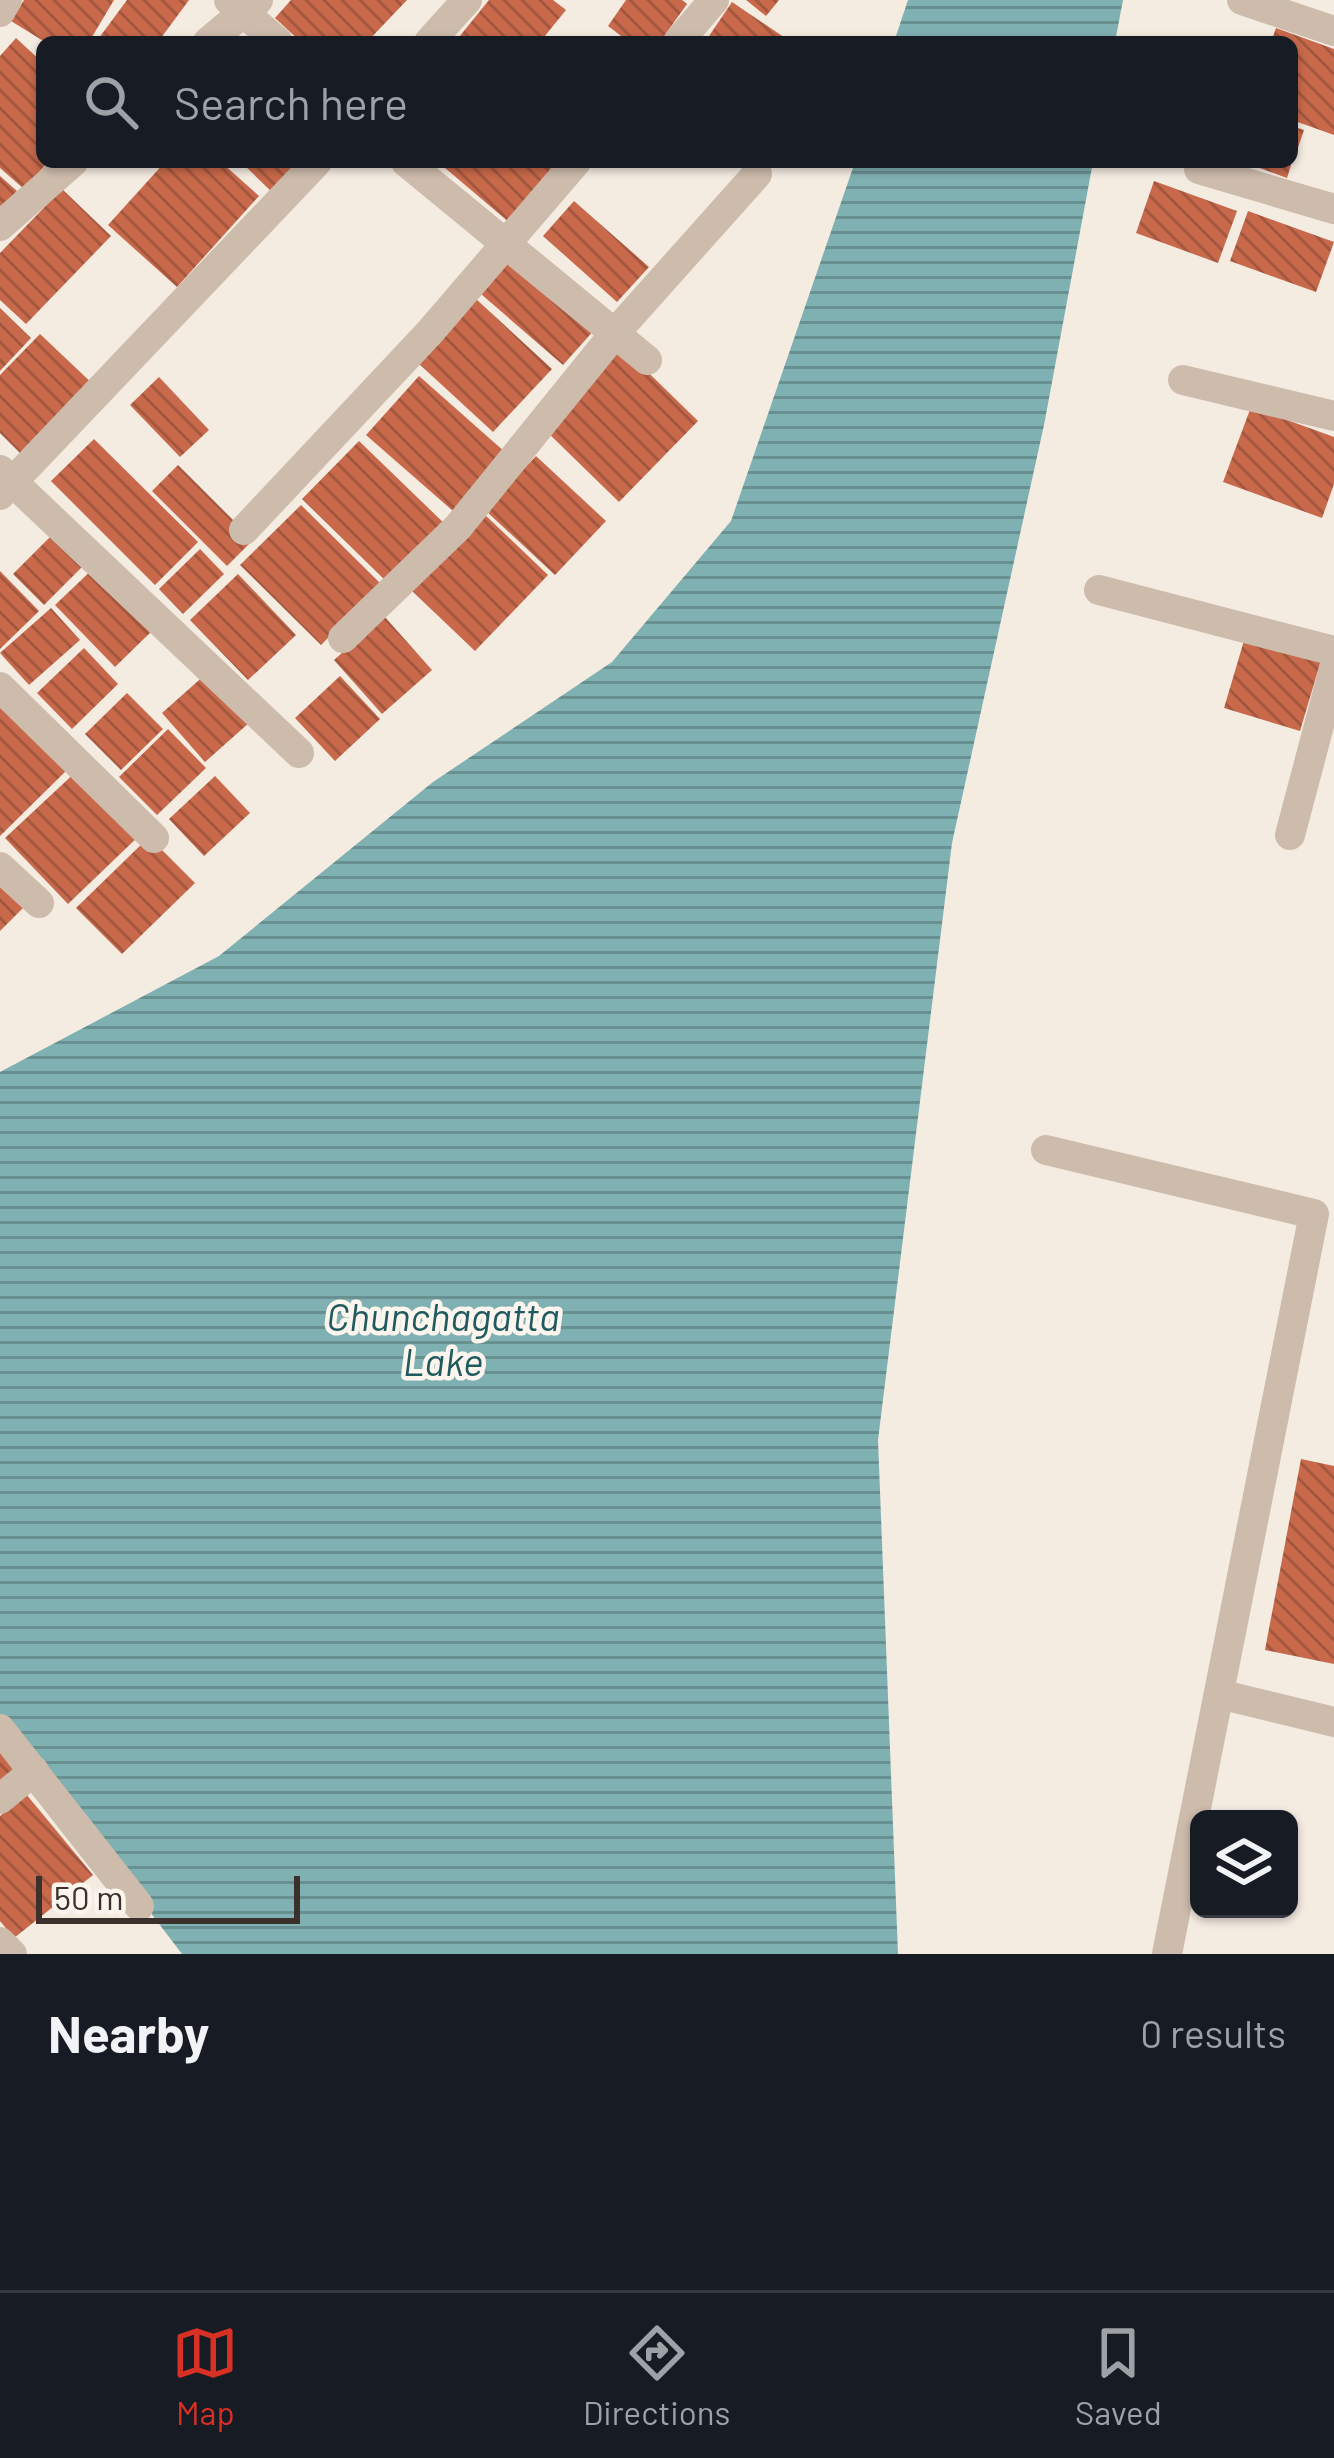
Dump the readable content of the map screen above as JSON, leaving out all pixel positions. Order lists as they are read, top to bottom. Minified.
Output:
{"water":["Chunchagatta Lake"],"scale_bar":"50 m","page":{"search":"Search here","scale":"50 m","heading":["Nearby","0 results"],"nav":["Map","Directions","Saved"]}}
